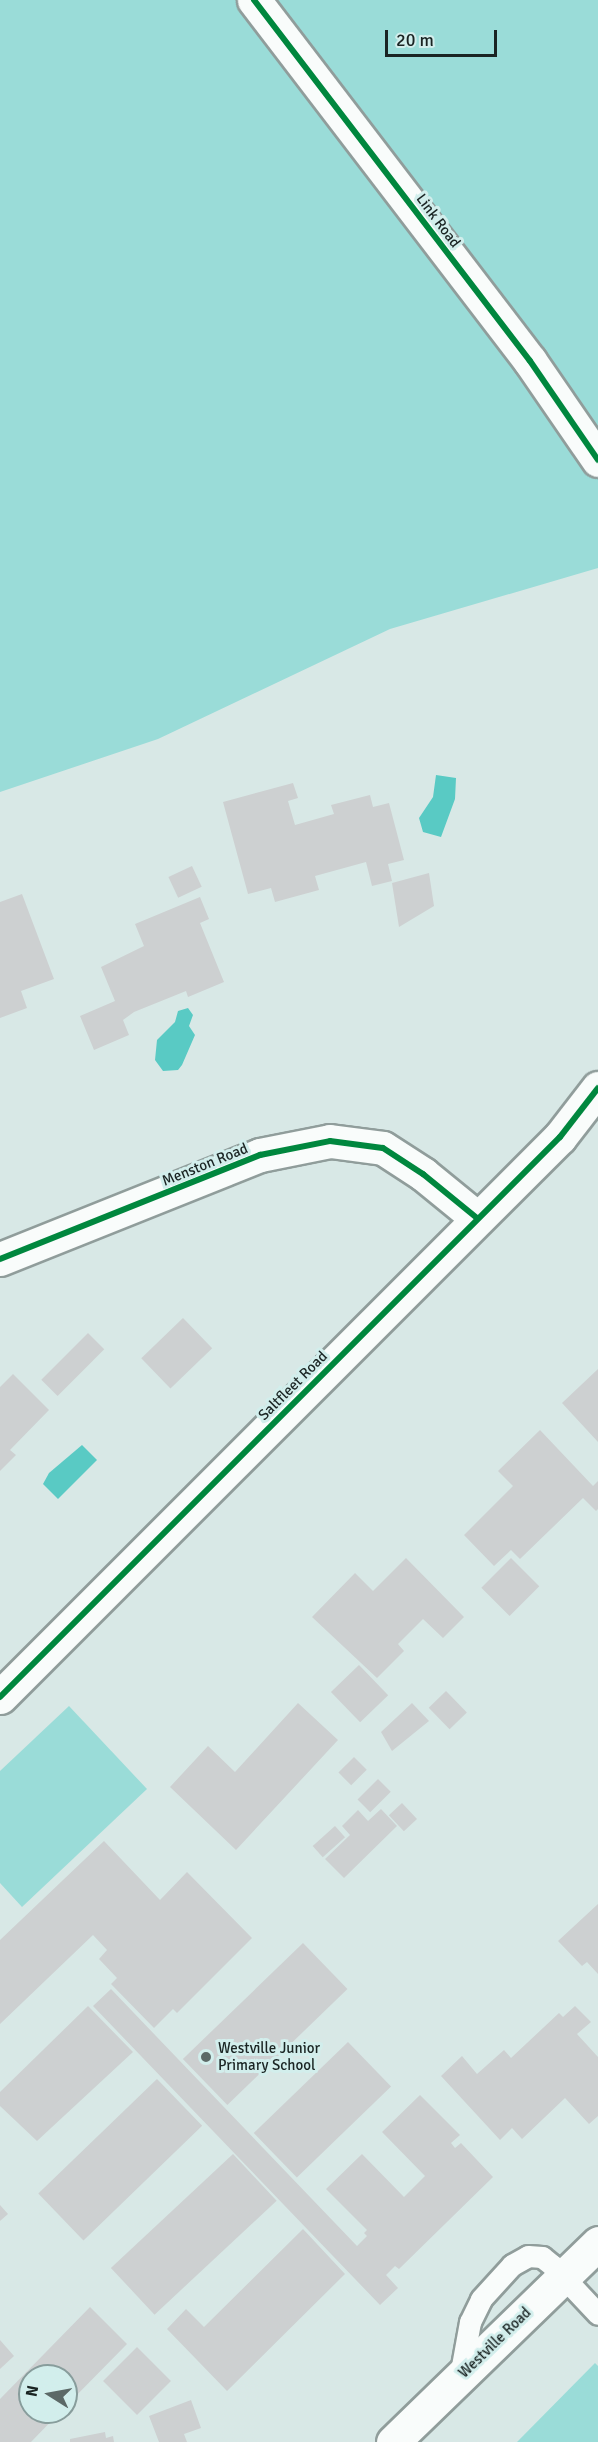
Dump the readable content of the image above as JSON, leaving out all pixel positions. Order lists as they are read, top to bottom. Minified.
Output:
{"streets":{"street":["Link Road","Menston Road","Saltfleet Road","Westville Road"]},"crossings":[["Menston Road","Saltfleet Road"]],"places":["Westville Junior Primary School"],"scale_bar":"20 m","north":"left"}
